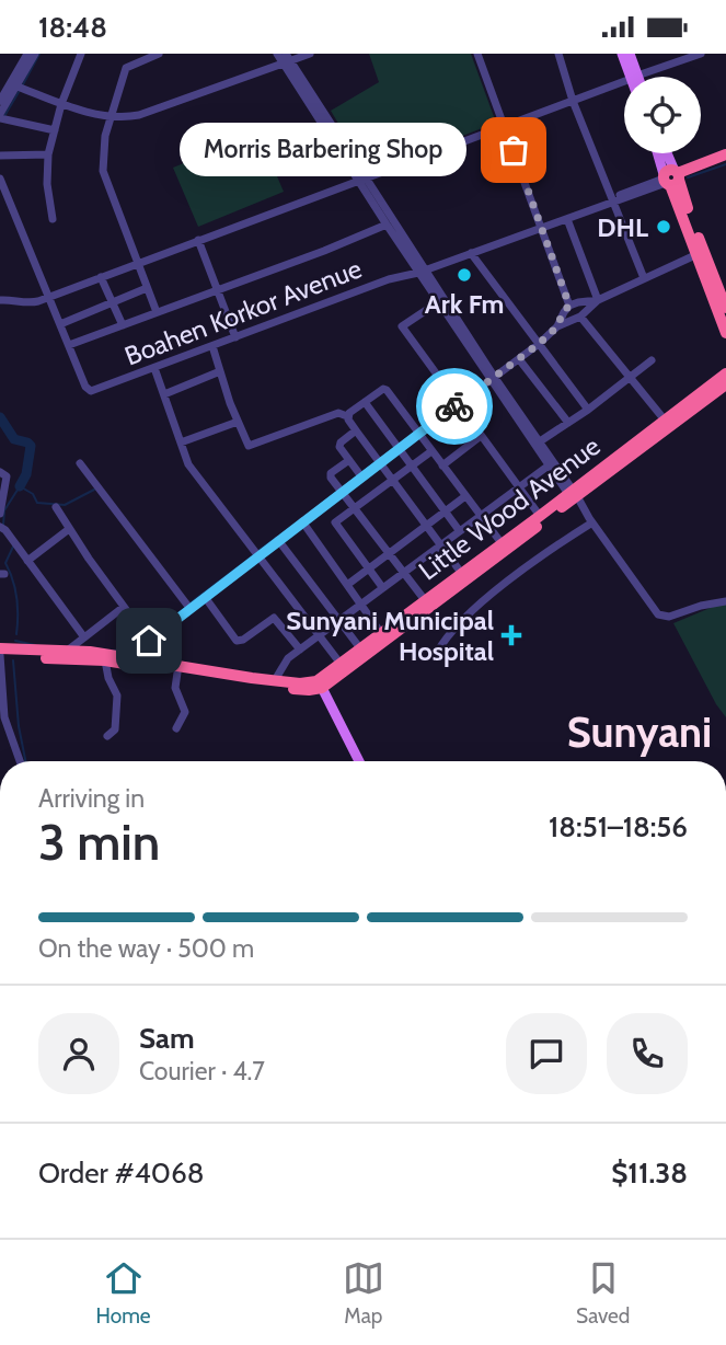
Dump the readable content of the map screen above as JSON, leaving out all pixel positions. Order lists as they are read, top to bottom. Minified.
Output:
{"streets":{"highway":["Little Wood Avenue"],"street":["Boahen Korkor Avenue"]},"districts":["Sunyani"],"places":{"other":["Morris Barbering Shop","DHL","Ark Fm"],"health":["Sunyani Municipal Hospital"]},"page":{"status":"18:48","bubble":"Morris Barbering Shop","heading":["3 min","Arriving in","18:51–18:56"],"panel":["Sam","Courier · 4.7","Order #4068","$11.38"],"bar":"On the way · 500 m","tabs":["Home","Map","Saved"]}}
